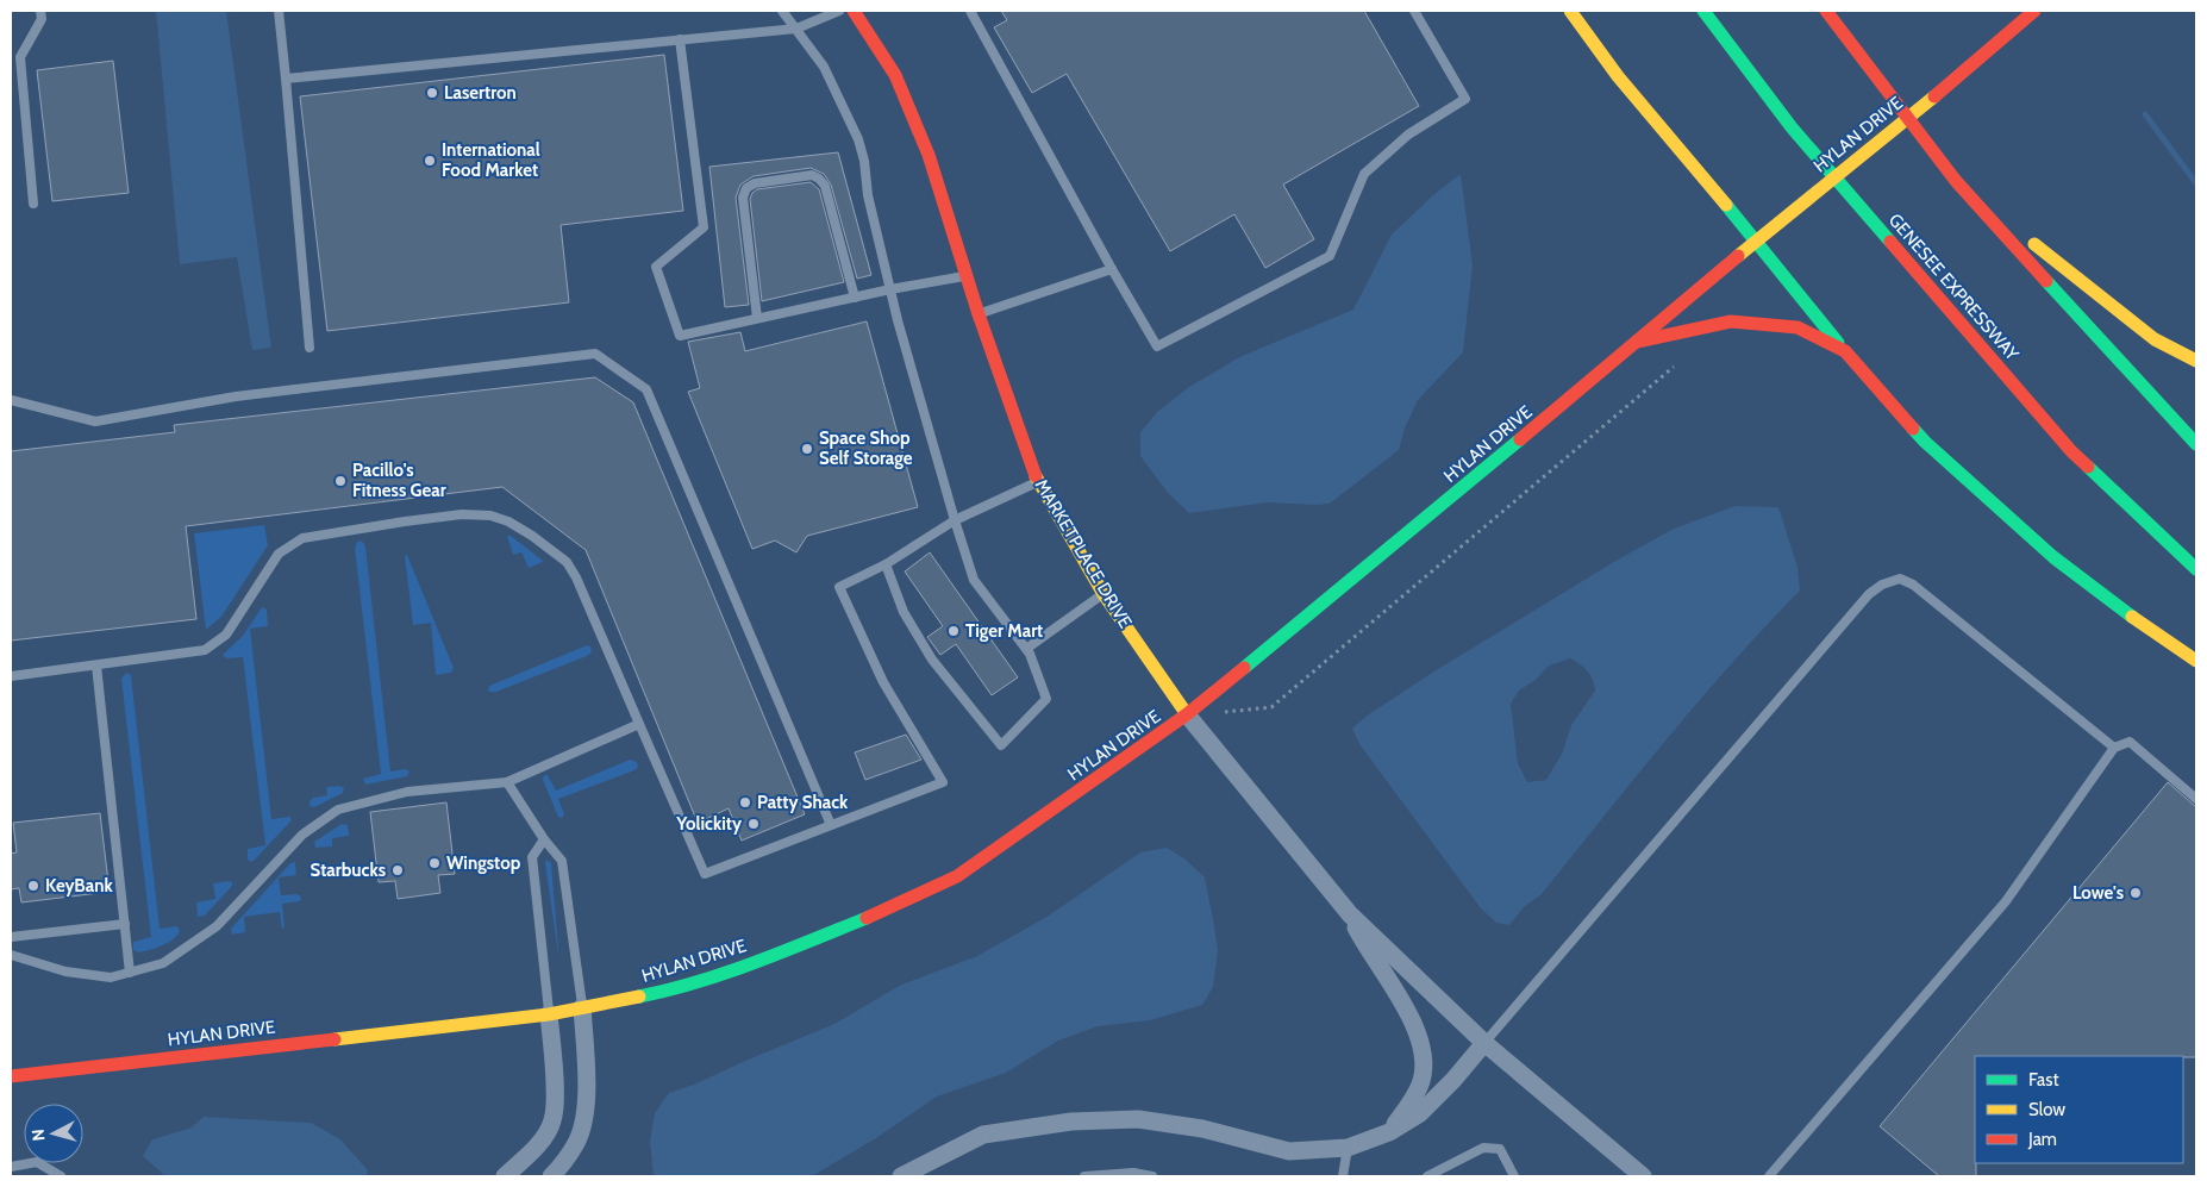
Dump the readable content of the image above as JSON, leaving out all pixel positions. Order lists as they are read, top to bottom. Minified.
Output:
{"streets":{"main road":["HYLAN DRIVE","GENESEE EXPRESSWAY","MARKETPLACE DRIVE"]},"crossings":[["HYLAN DRIVE","MARKETPLACE DRIVE"]],"places":["Lasertron","International Food Market","Space Shop Self Storage","Pacillo's Fitness Gear","Tiger Mart","Patty Shack","Yolickity","Wingstop","Starbucks","KeyBank","Lowe's"],"legend":["Fast","Slow","Jam"],"north":"left"}
